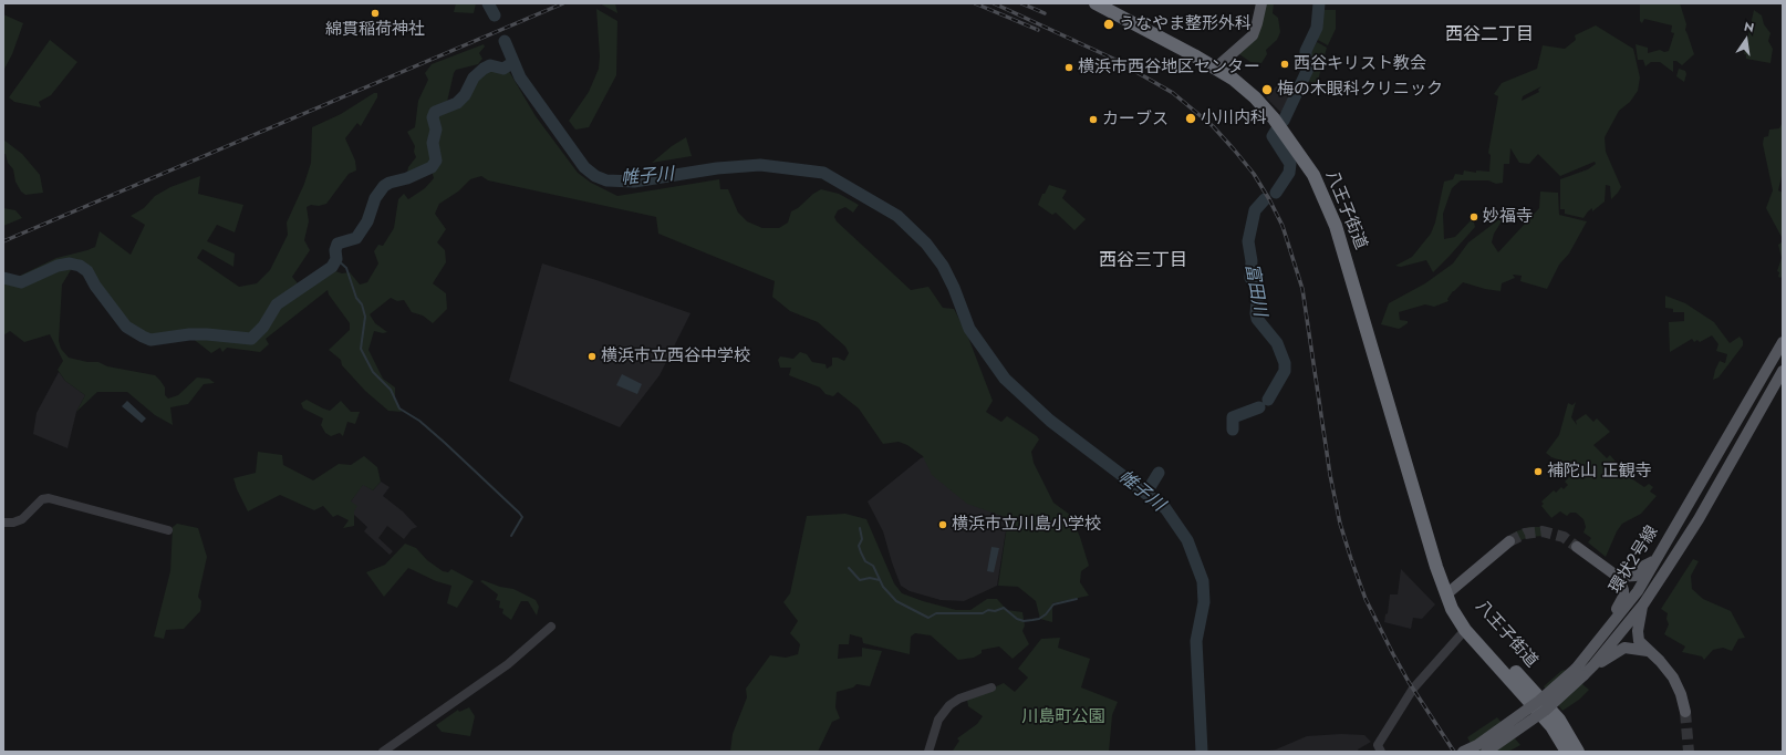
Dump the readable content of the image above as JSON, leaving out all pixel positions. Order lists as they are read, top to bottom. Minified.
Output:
{"streets":{"highway":["八王子街道"],"main road":["環状2号線"]},"districts":["西谷二丁目","西谷三丁目"],"water":["帷子川","富田川"],"parks":["川島町公園"],"places":["綿貫稲荷神社","うなやま整形外科","西谷キリスト教会","横浜市西谷地区センター","梅の木眼科クリニック","小川内科","カーブス","妙福寺","横浜市立西谷中学校","補陀山 正観寺","横浜市立川島小学校"],"north":"top"}
